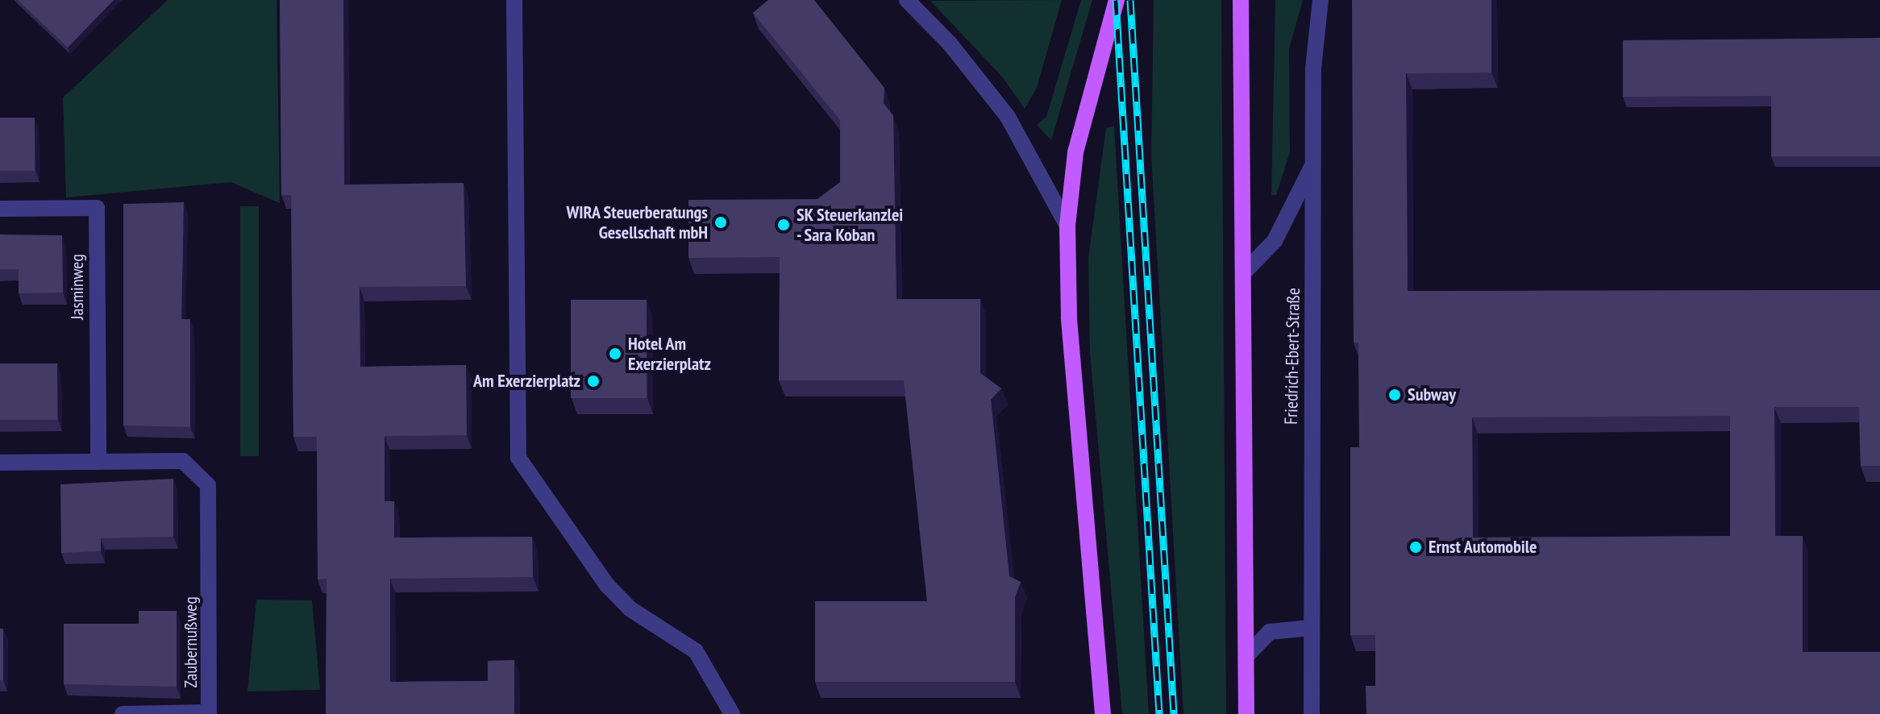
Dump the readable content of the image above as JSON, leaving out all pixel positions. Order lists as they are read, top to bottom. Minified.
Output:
{"streets":{"street":["Jasminweg","Friedrich-Ebert-Straße","Zaubernußweg"]},"crossings":[["Jasminweg","Zaubernußweg"]],"places":["WIRA Steuerberatungs Gesellschaft mbH","SK Steuerkanzlei - Sara Koban","Hotel Am Exerzierplatz","Am Exerzierplatz","Subway","Ernst Automobile"]}
